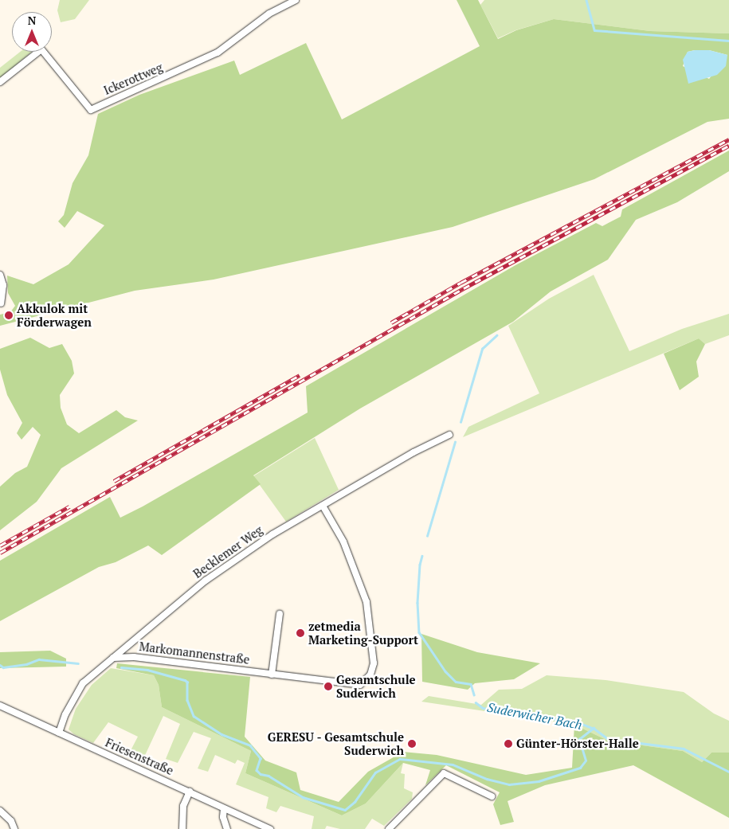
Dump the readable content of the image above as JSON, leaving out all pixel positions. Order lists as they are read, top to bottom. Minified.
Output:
{"streets":{"street":["Ickerottweg","Becklemer Weg","Markomannenstraße","Friesenstraße"]},"crossings":[["Becklemer Weg","Markomannenstraße"],["Becklemer Weg","Friesenstraße"]],"water":["Suderwicher Bach"],"places":["Akkulok mit Förderwagen","zetmedia Marketing-Support","Gesamtschule Suderwich","GERESU - Gesamtschule Suderwich","Günter-Hörster-Halle"],"north":"top"}
